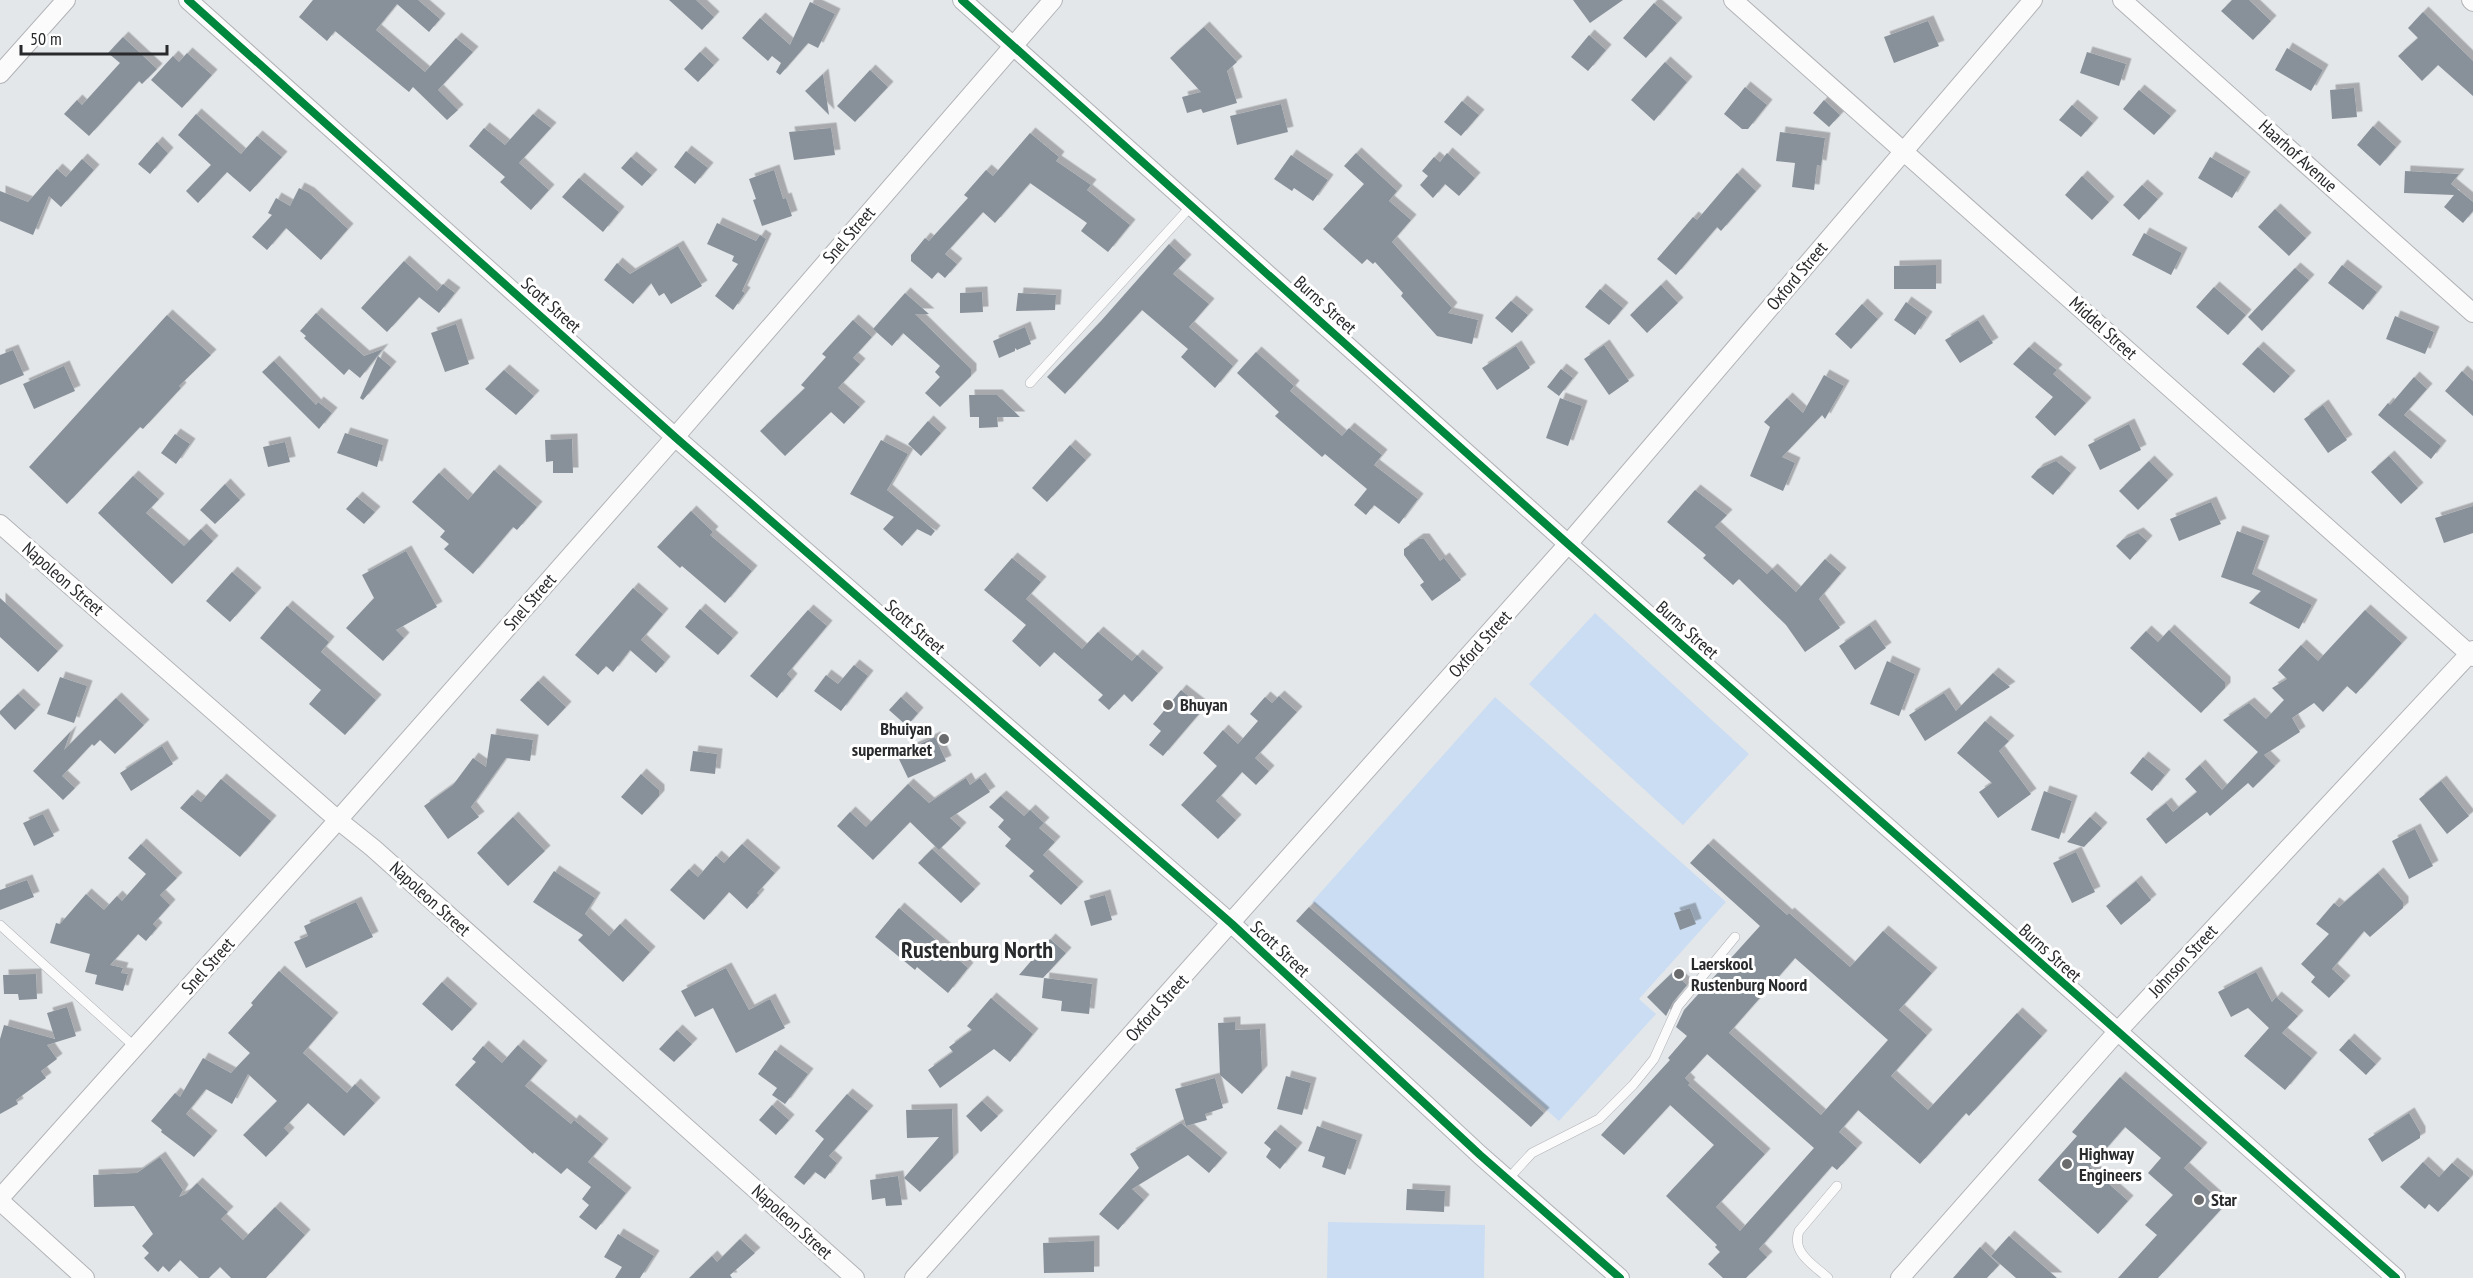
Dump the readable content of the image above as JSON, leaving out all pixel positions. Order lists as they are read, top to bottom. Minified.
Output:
{"streets":{"street":["Haarhof Avenue","Snel Street","Oxford Street","Scott Street","Burns Street","Middel Street","Napoleon Street","Johnson Street"]},"crossings":[["Snel Street","Scott Street"],["Snel Street","Burns Street"],["Snel Street","Napoleon Street"],["Oxford Street","Scott Street"],["Oxford Street","Burns Street"],["Oxford Street","Middel Street"],["Burns Street","Johnson Street"],["Middel Street","Johnson Street"]],"districts":["Rustenburg North"],"places":["Bhuyan","Bhuiyan supermarket","Laerskool Rustenburg Noord","Highway Engineers","Star"],"scale_bar":"50 m"}
